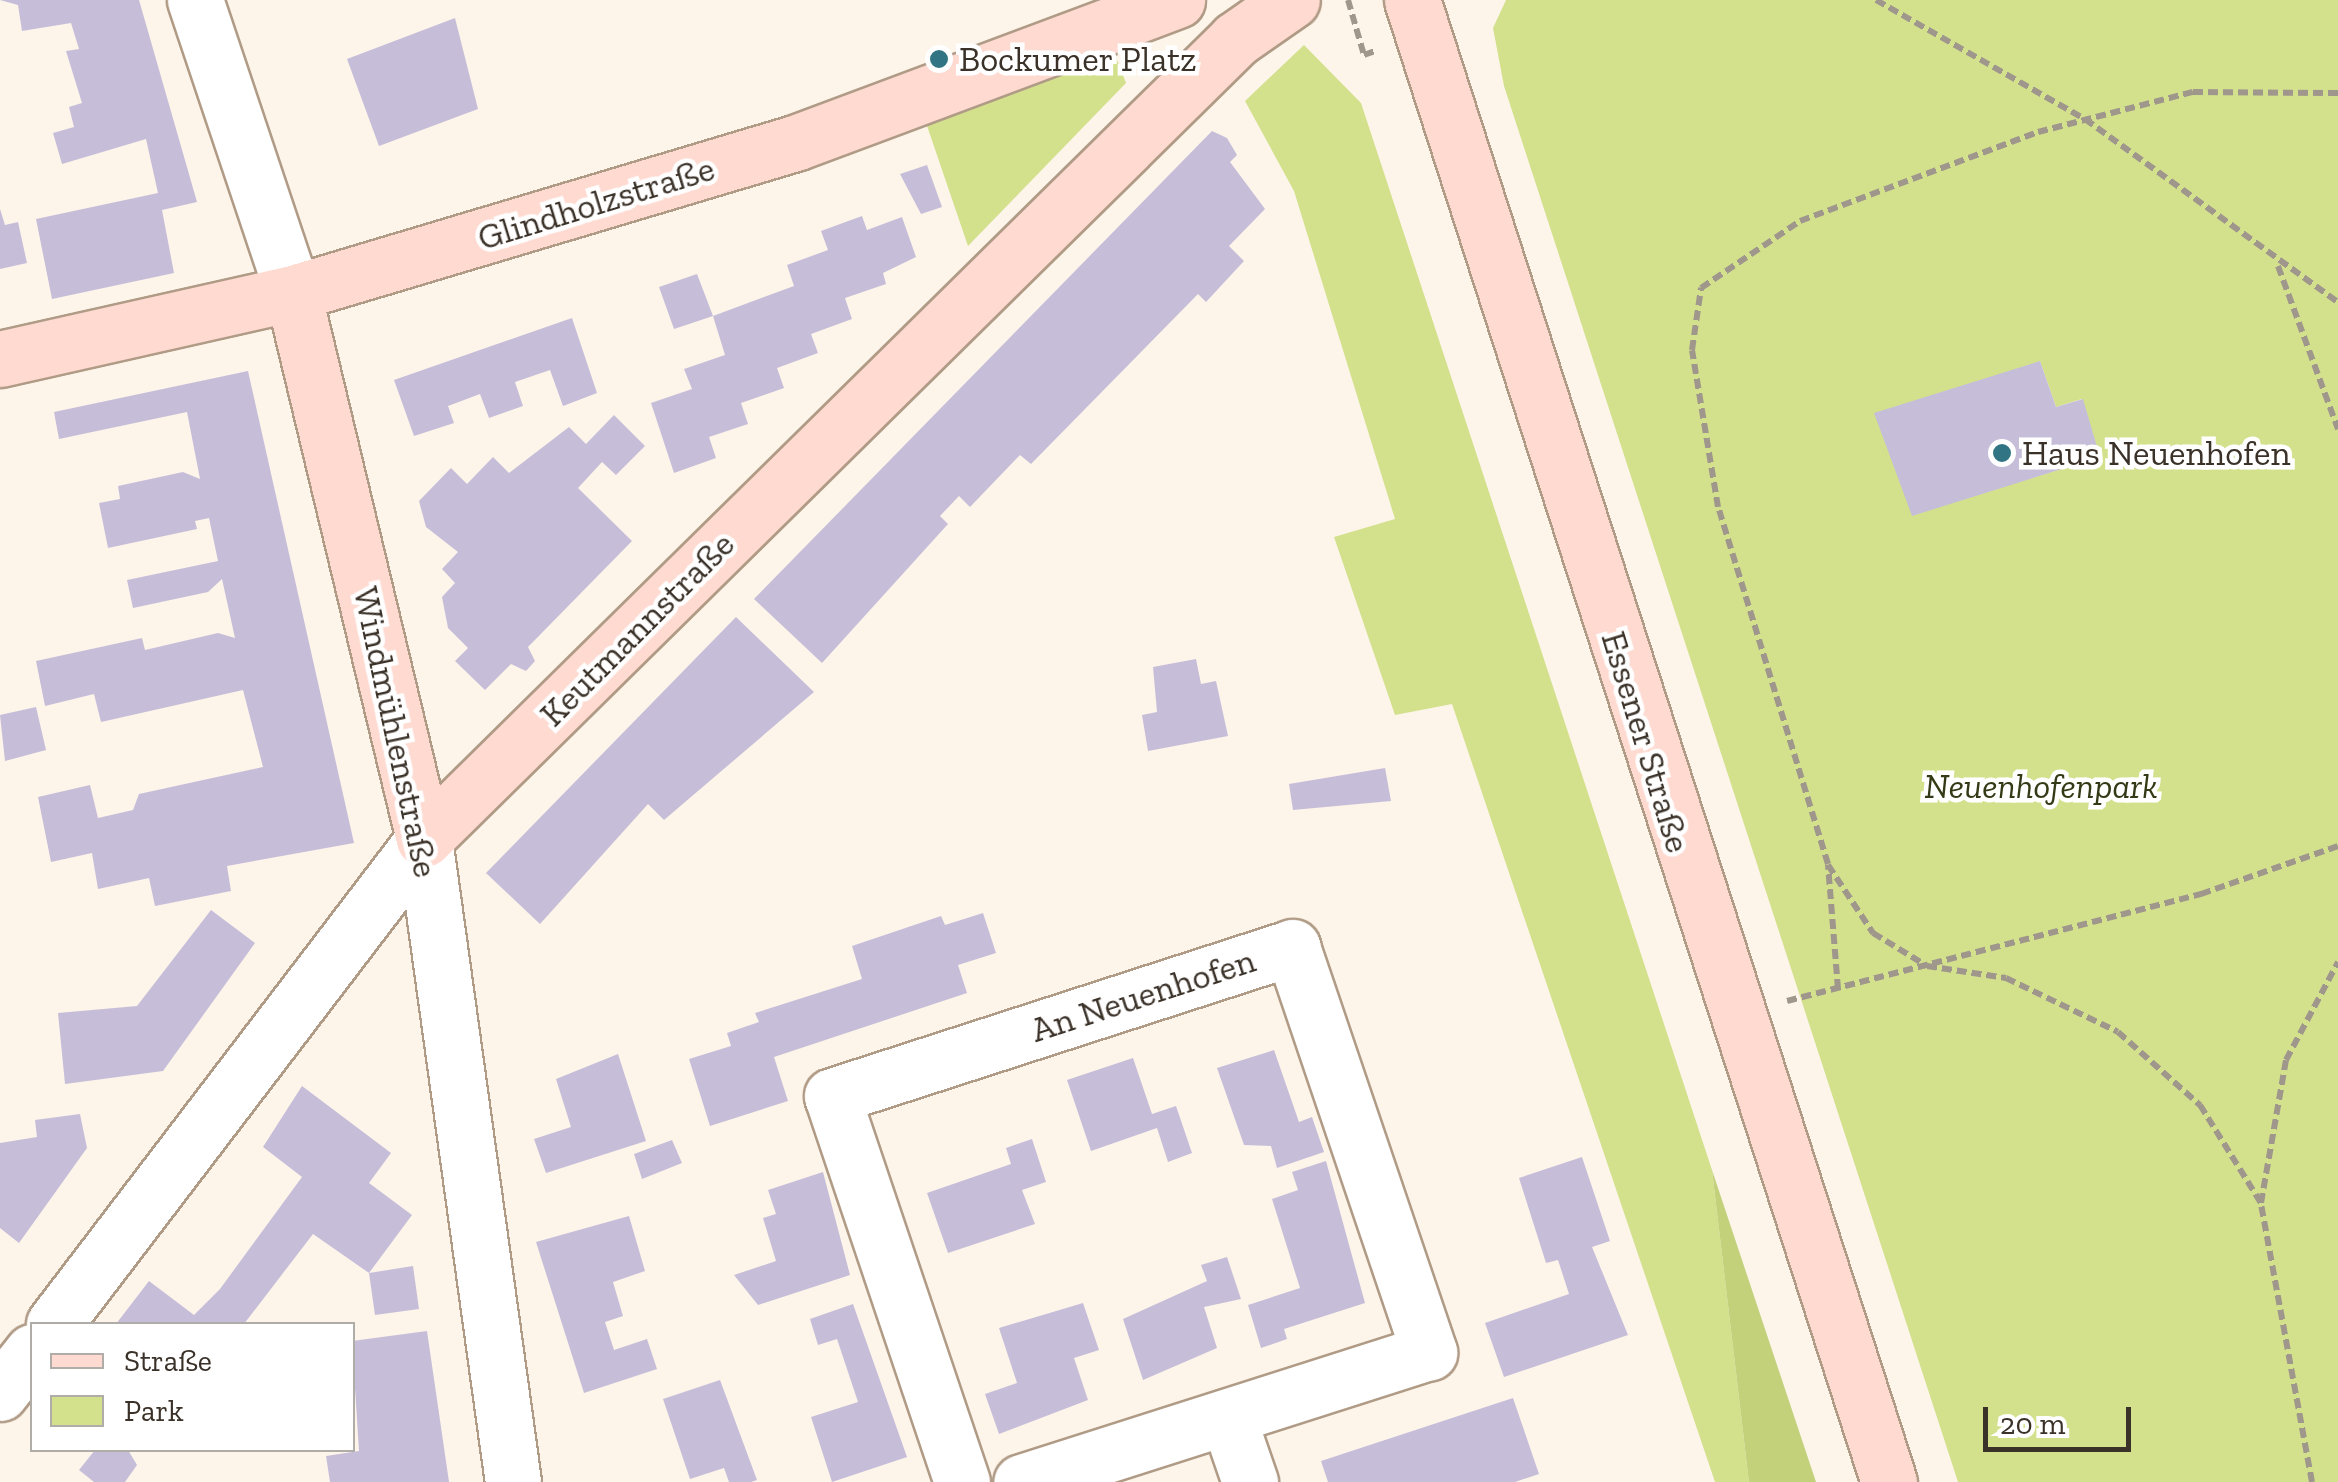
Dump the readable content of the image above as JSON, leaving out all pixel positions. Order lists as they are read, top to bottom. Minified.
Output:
{"streets":{"street":["Glindholzstraße","Keutmannstraße","Windmühlenstraße","Essener Straße","An Neuenhofen"]},"crossings":[["Glindholzstraße","Windmühlenstraße"],["Keutmannstraße","Windmühlenstraße"]],"parks":["Neuenhofenpark"],"places":["Bockumer Platz","Haus Neuenhofen"],"legend":["Straße","Park"],"scale_bar":"20 m"}
